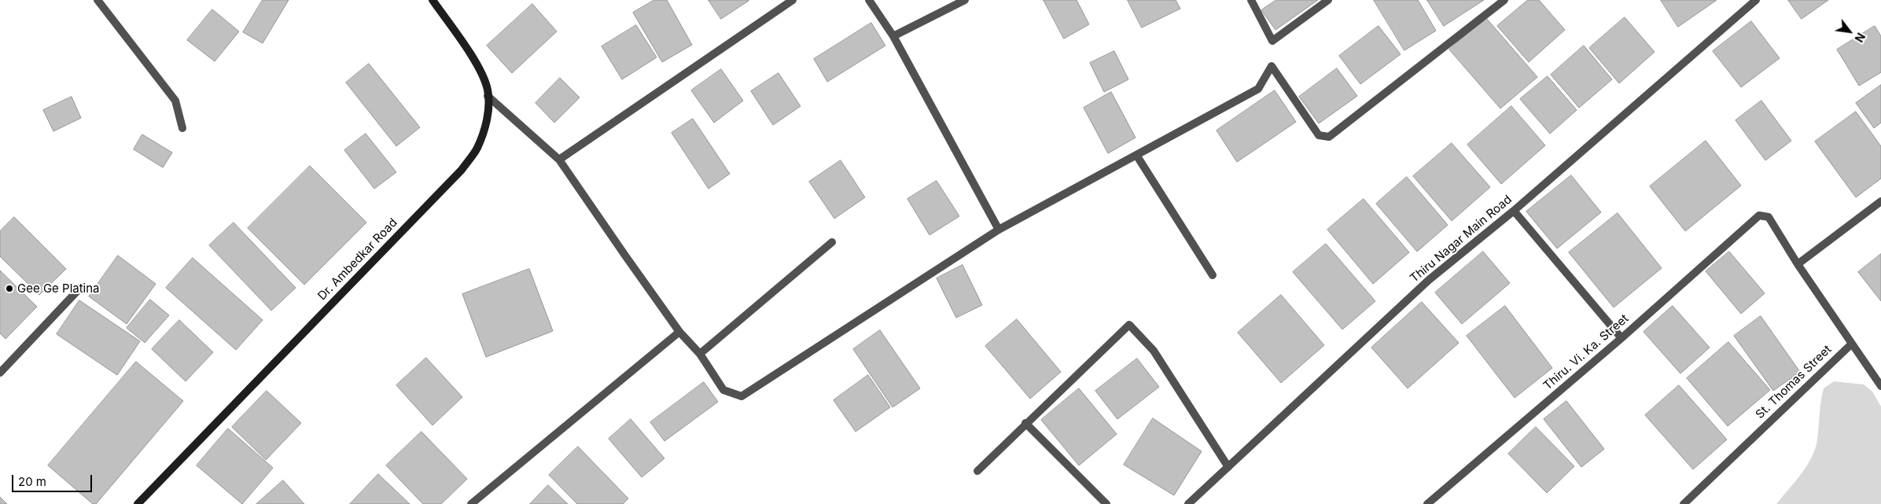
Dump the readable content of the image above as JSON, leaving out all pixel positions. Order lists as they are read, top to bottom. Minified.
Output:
{"streets":{"street":["Thiru Nagar Main Road","Dr. Ambedkar Road","Thiru. Vi. Ka. Street","St. Thomas Street"]},"places":["Gee Ge Platina"],"scale_bar":"20 m","north":"bottom right"}
